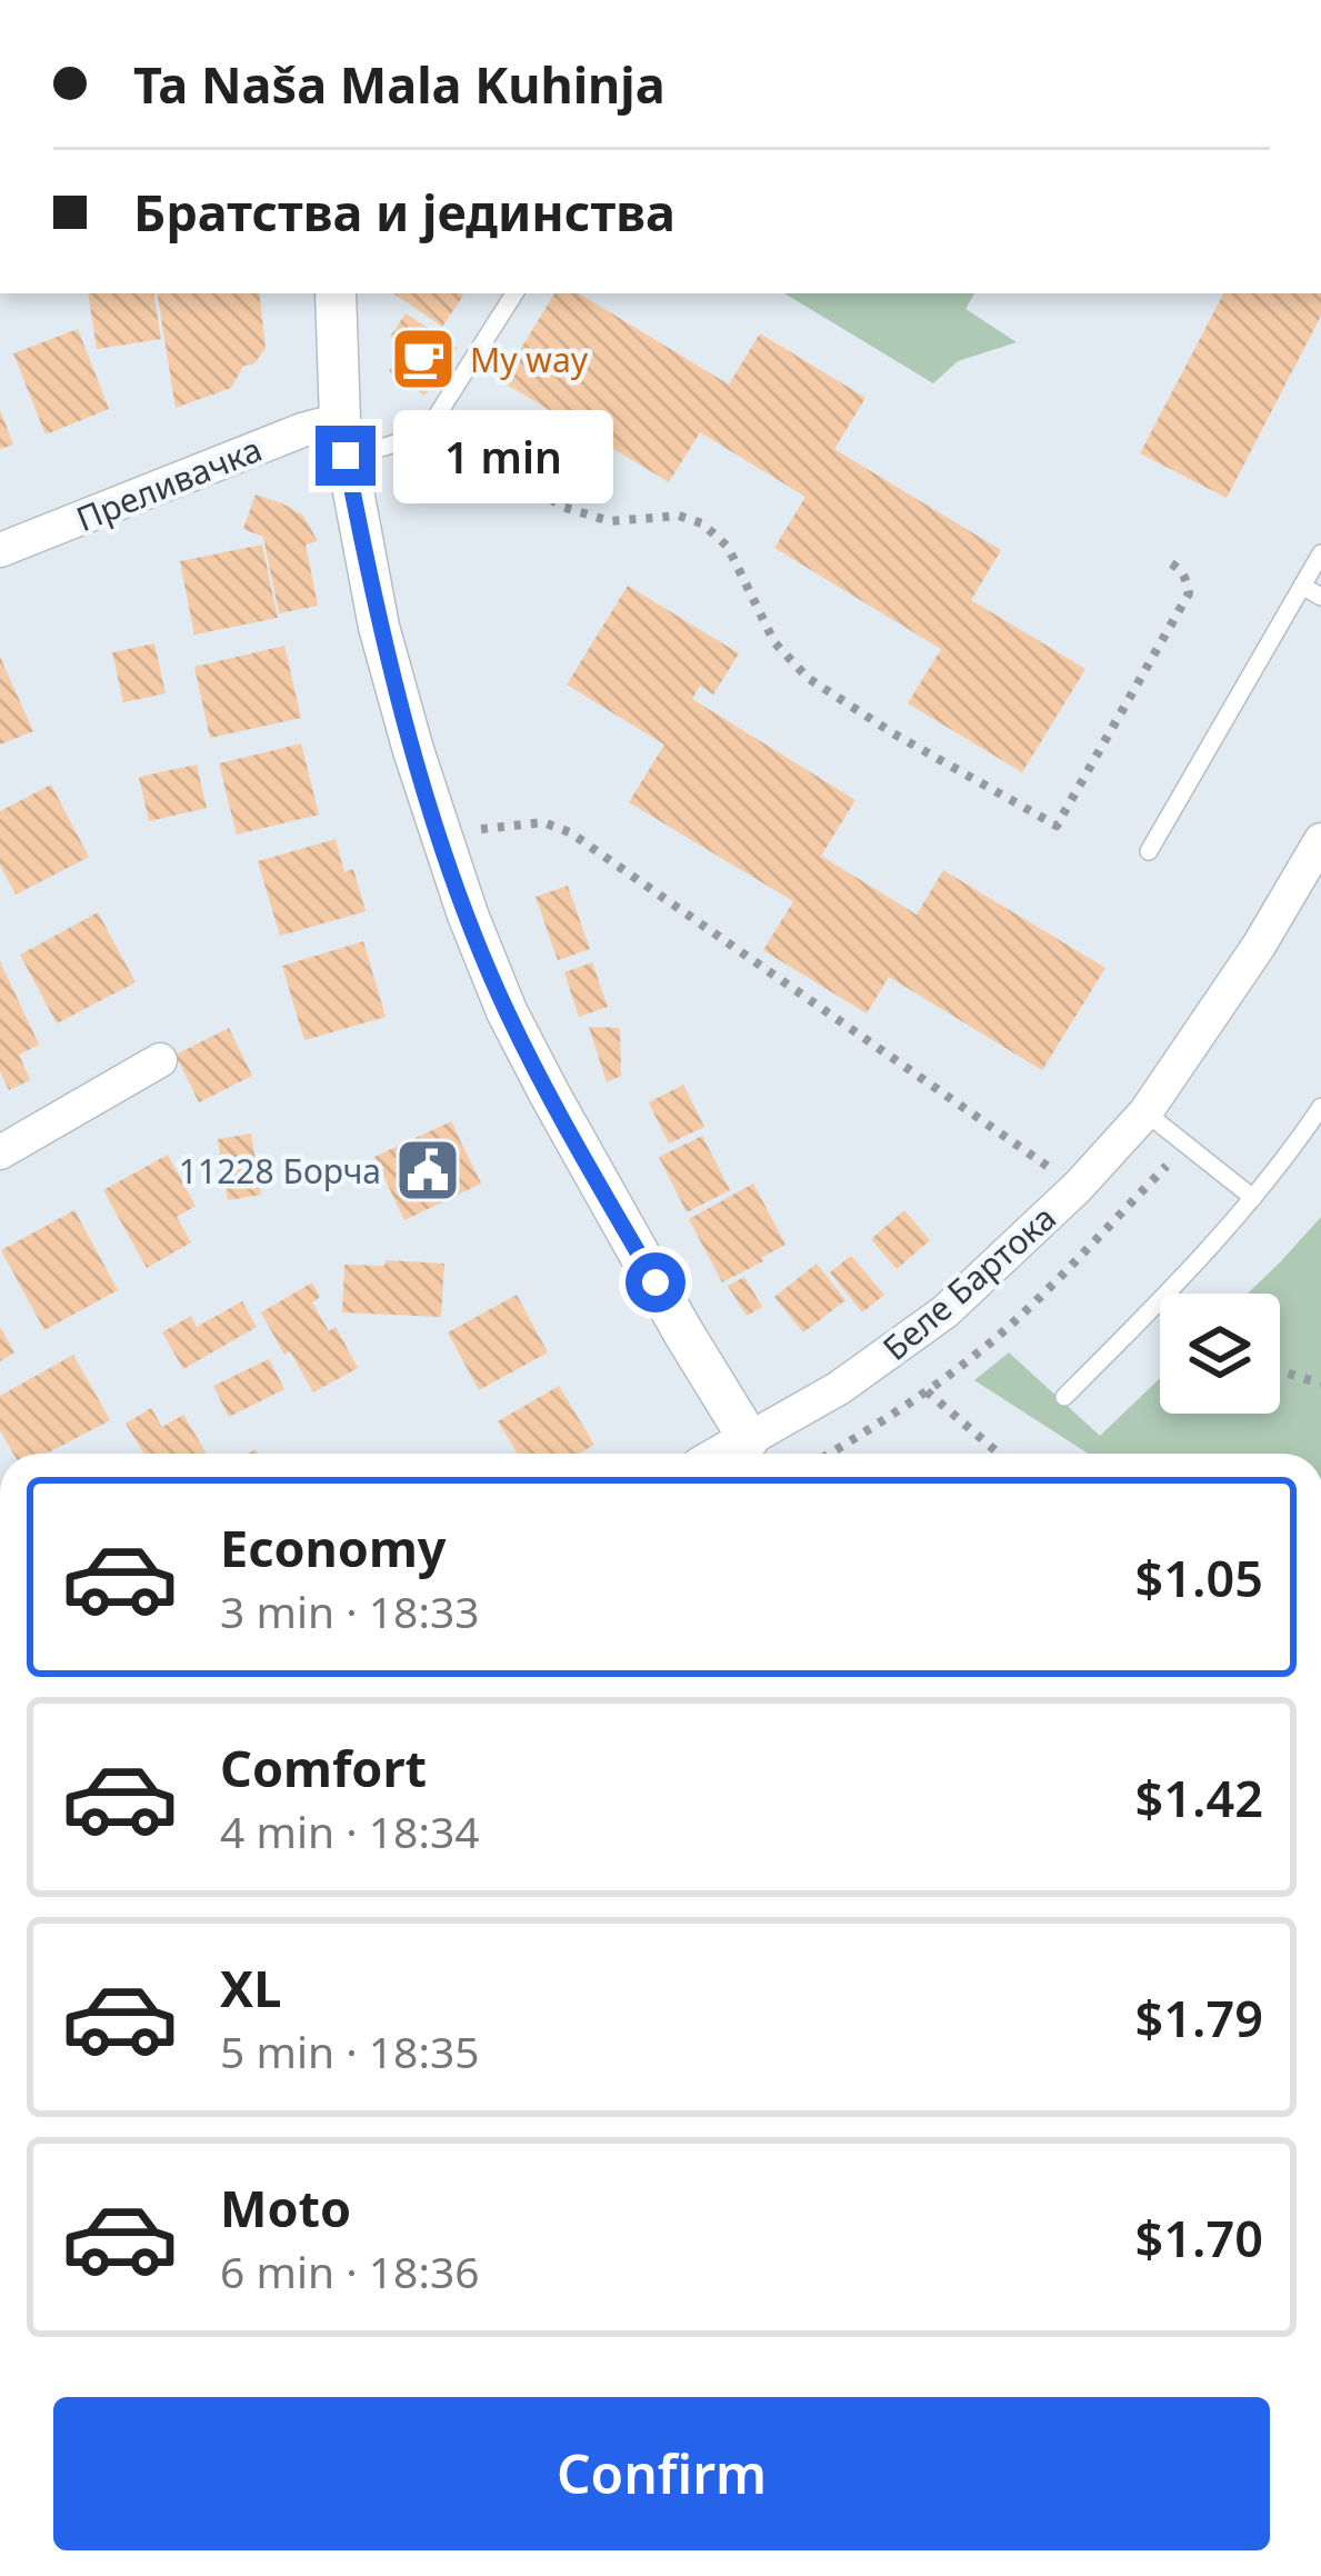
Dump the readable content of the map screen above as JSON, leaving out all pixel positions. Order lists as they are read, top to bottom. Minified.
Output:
{"streets":{"street":["Преливачка","Беле Бартока"]},"places":{"cafe":["My way"],"public building":["11228 Борча"]},"page":{"banner":["Ta Naša Mala Kuhinja","Братства и јединства"],"bubble":"1 min","list":[{"name":"Economy","note":"3 min · 18:33","value":"$1.05"},{"name":"Comfort","note":"4 min · 18:34","value":"$1.42"},{"name":"XL","note":"5 min · 18:35","value":"$1.79"},{"name":"Moto","note":"6 min · 18:36","value":"$1.70"}],"buttons":"Confirm"}}
